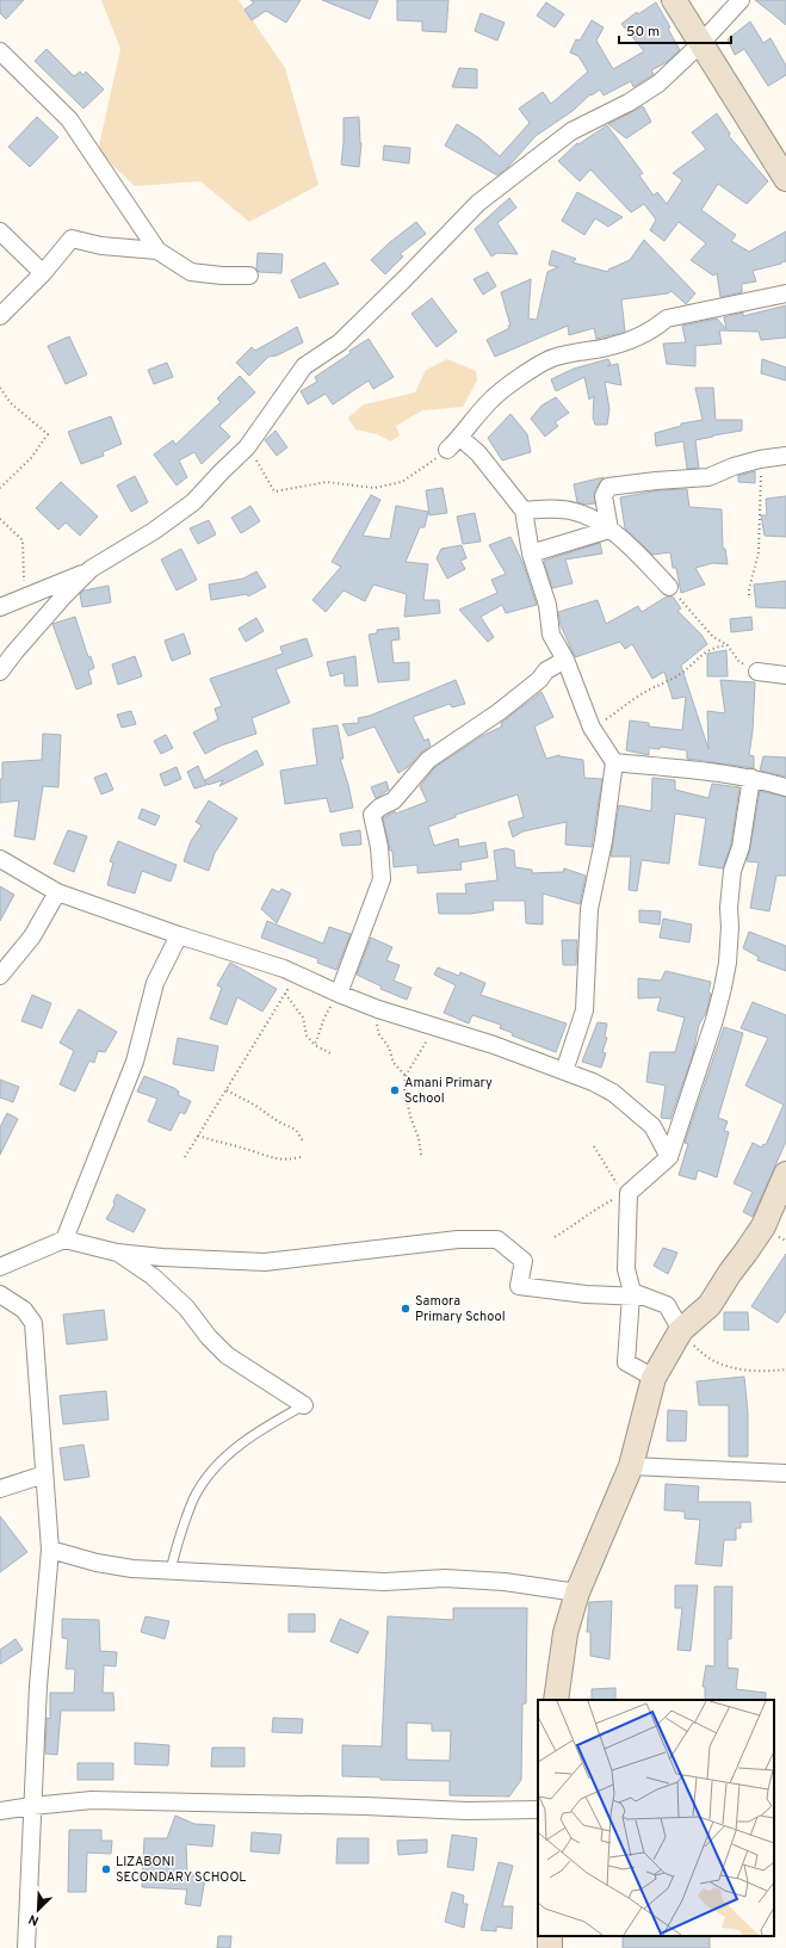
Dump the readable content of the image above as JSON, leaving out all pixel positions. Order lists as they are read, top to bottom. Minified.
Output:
{"places":["Amani Primary School","Samora Primary School","LIZABONI SECONDARY SCHOOL"],"scale_bar":"50 m","north":"bottom left"}
